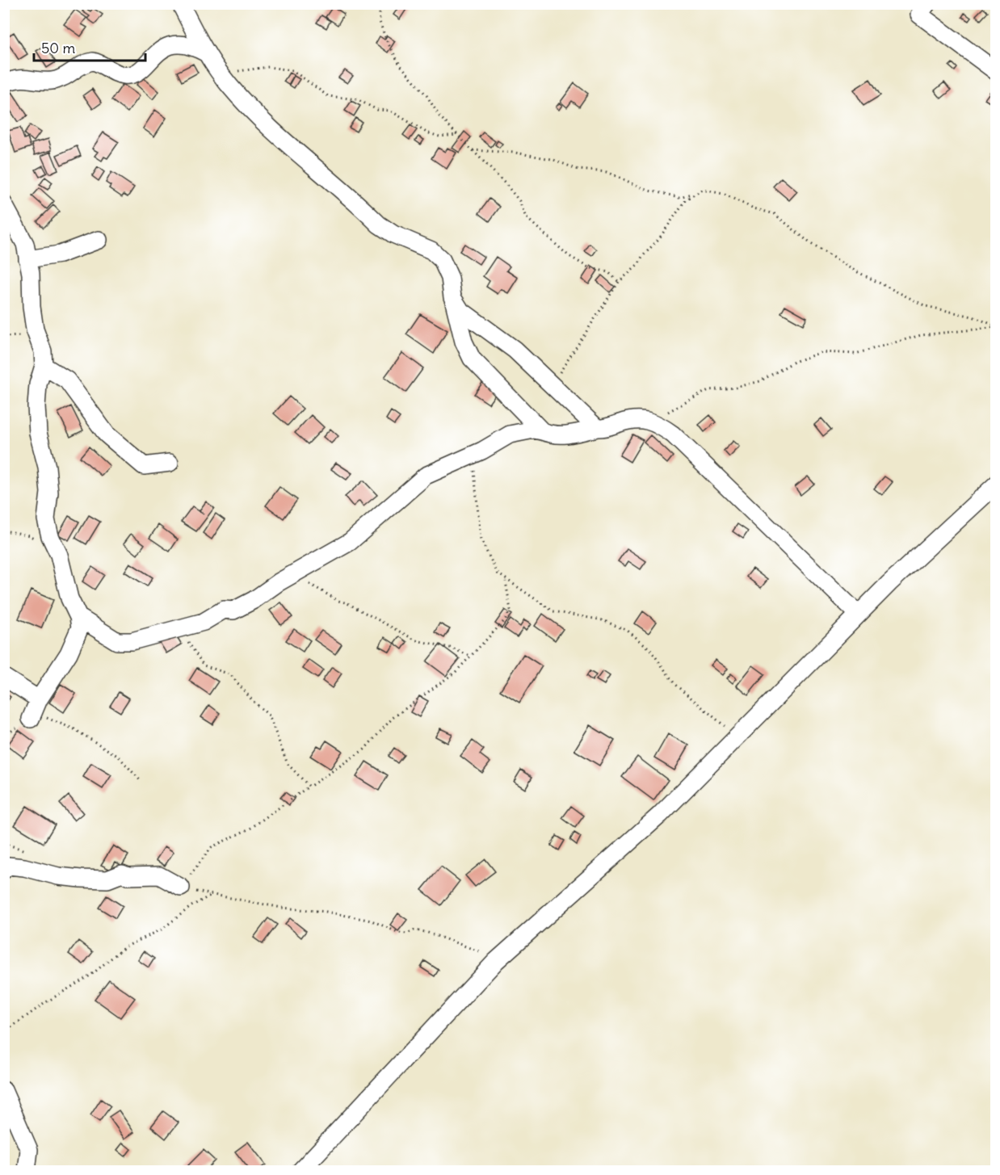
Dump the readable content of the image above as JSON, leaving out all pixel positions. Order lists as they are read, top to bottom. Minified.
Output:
{"scale_bar":"50 m"}
